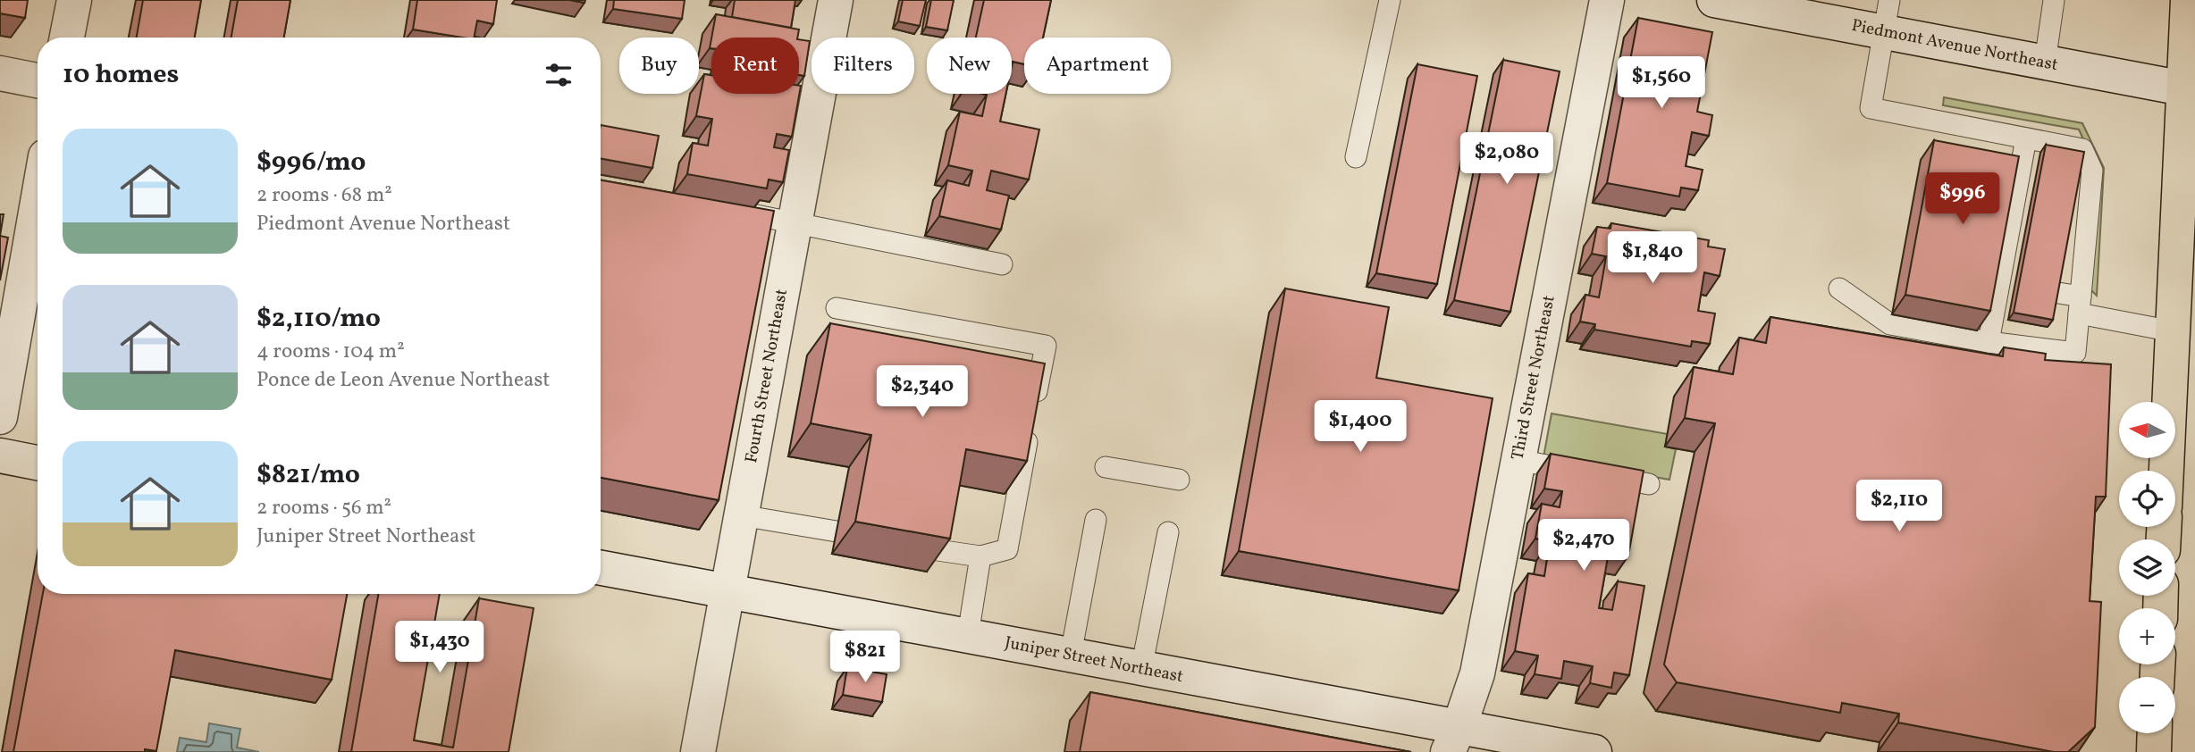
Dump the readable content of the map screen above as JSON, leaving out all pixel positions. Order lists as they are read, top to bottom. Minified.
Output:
{"streets":{"street":["Piedmont Avenue Northeast","Fourth Street Northeast","Third Street Northeast","Juniper Street Northeast"]},"crossings":[["Fourth Street Northeast","Juniper Street Northeast"],["Third Street Northeast","Juniper Street Northeast"]],"north":"left","page":{"chip":["Buy","Rent","Filters","New","Apartment"],"heading":"10 homes","price":["$1,560","$2,080","$996","$1,840","$2,340","$1,400","$2,110","$2,470","$1,430","$821"],"list":[{"name":"$996/mo","note":"2 rooms · 68 m² · Piedmont Avenue Northeast"},{"name":"$2,110/mo","note":"4 rooms · 104 m² · Ponce de Leon Avenue Northeast"},{"name":"$821/mo","note":"2 rooms · 56 m² · Juniper Street Northeast"}],"map_buttons":["+","−"]}}
